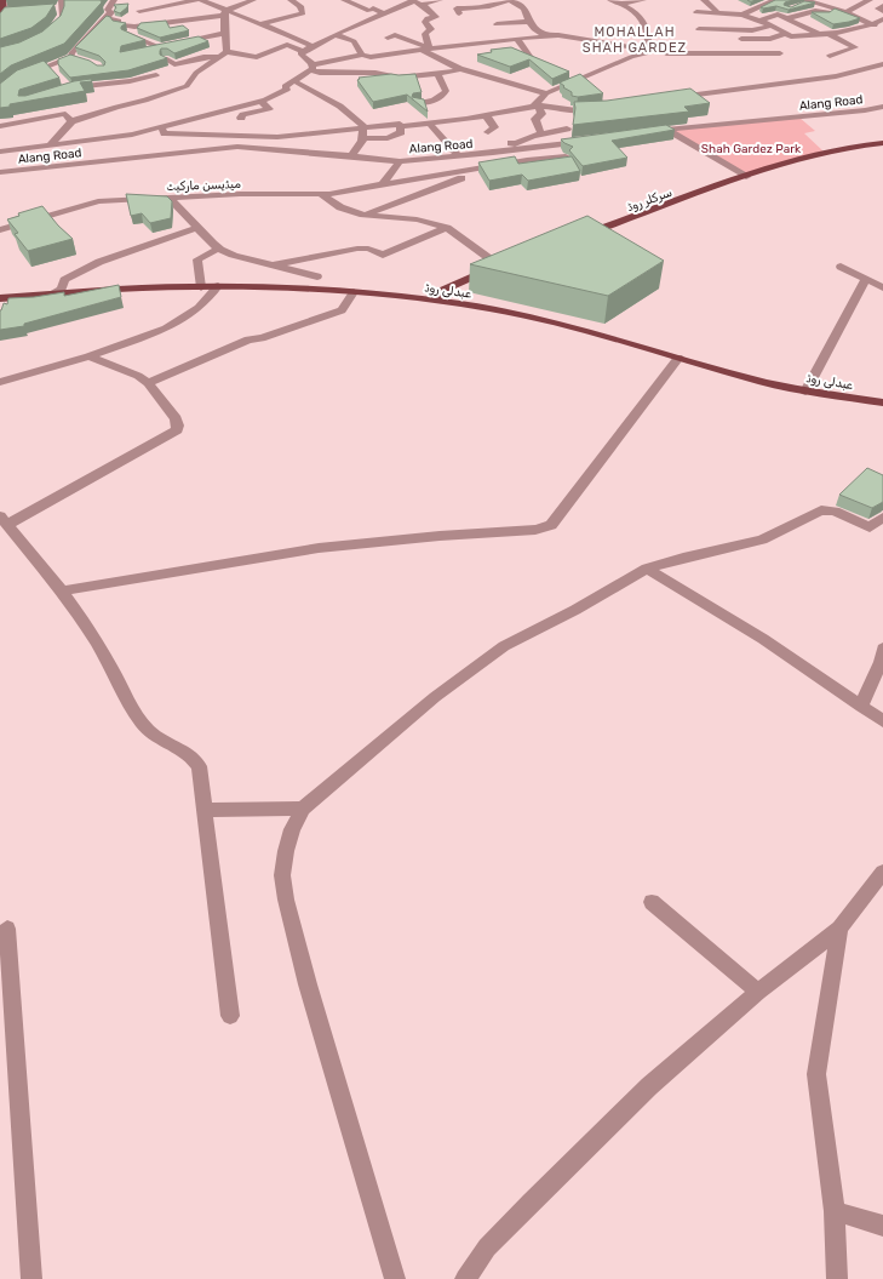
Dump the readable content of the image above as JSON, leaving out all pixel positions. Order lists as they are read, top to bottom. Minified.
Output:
{"streets":{"main road":["سرکلر روڈ","عبدلی روڈ"],"street":["Alang Road","میڈیسن مارکیٹ"]},"districts":["MOHALLAH SHAH GARDEZ"],"parks":["Shah Gardez Park"]}
